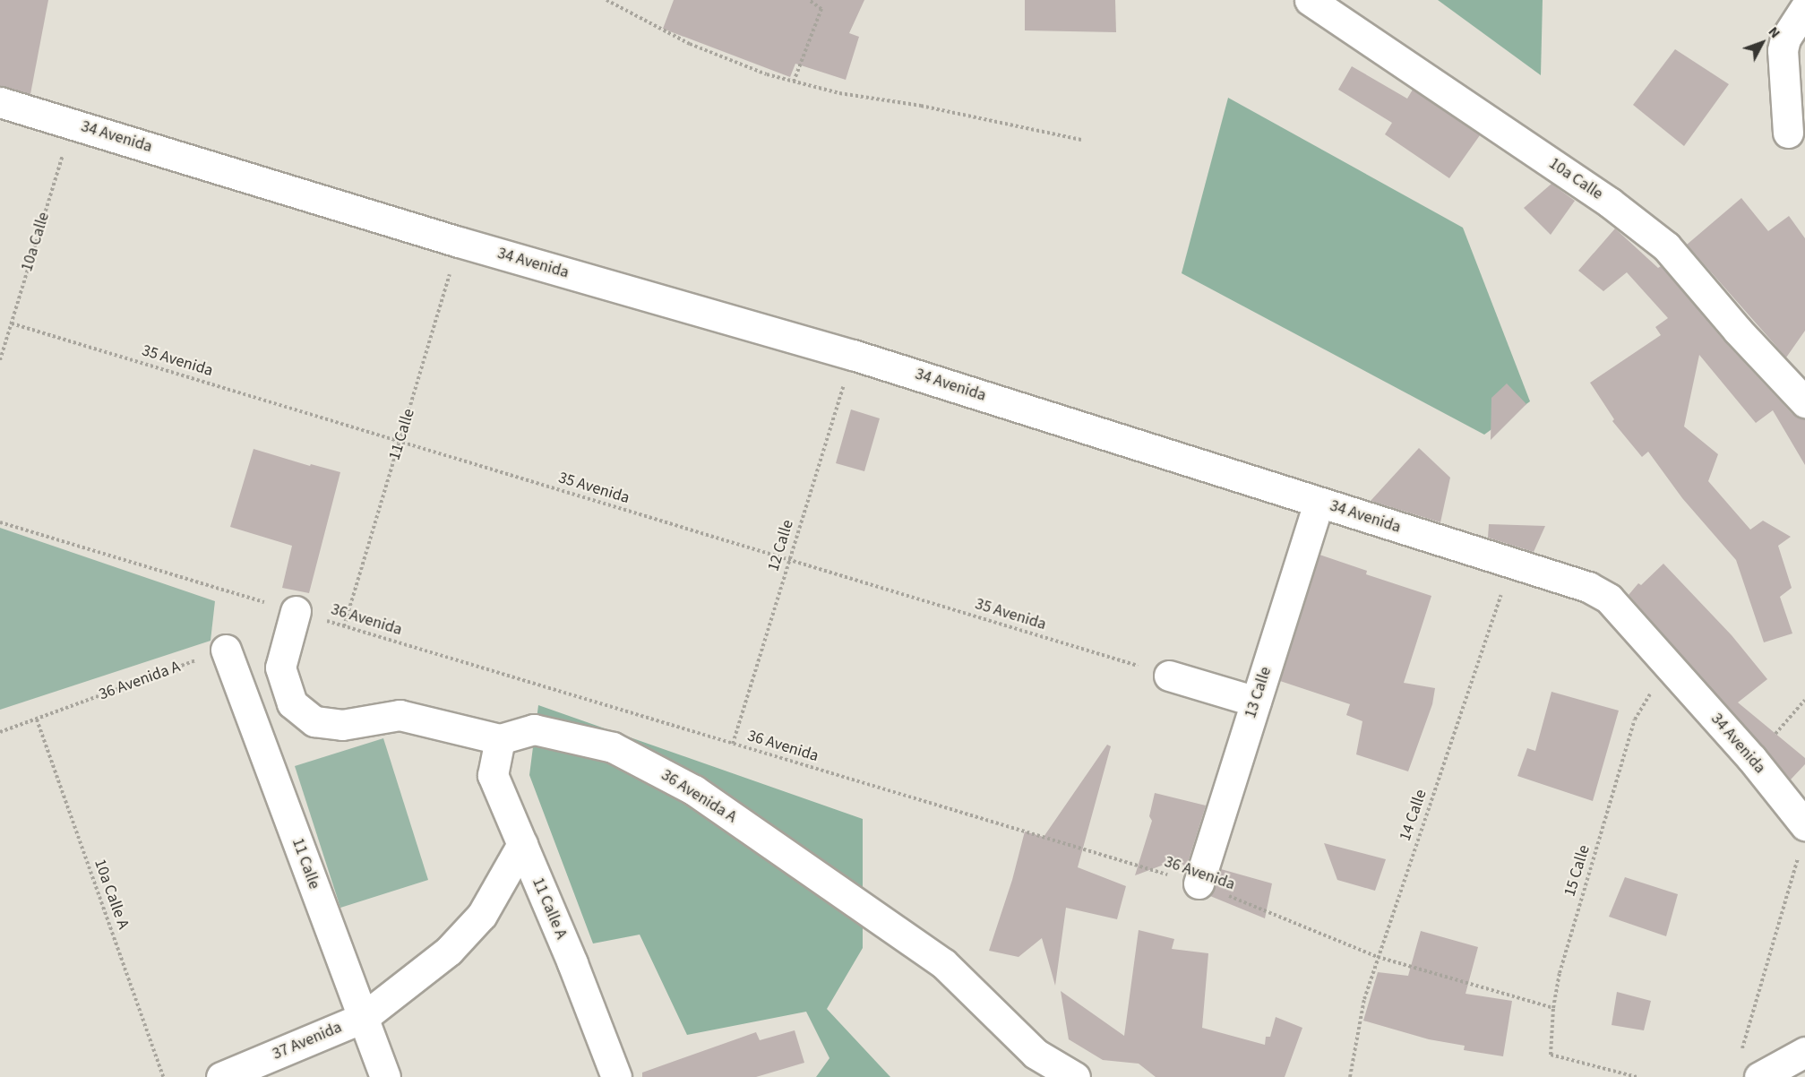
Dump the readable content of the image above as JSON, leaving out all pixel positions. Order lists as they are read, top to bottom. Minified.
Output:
{"streets":{"street":["34 Avenida","10a Calle","11 Calle","36 Avenida A","13 Calle","11 Calle A","37 Avenida"],"path":["35 Avenida","12 Calle","36 Avenida","14 Calle","15 Calle","10a Calle A"]},"crossings":[["34 Avenida","10a Calle"],["34 Avenida","11 Calle"],["34 Avenida","12 Calle"],["34 Avenida","13 Calle"],["34 Avenida","14 Calle"],["10a Calle","35 Avenida"],["35 Avenida","11 Calle"],["35 Avenida","12 Calle"],["11 Calle","36 Avenida"],["11 Calle","36 Avenida A"],["11 Calle","37 Avenida"],["12 Calle","36 Avenida"],["36 Avenida","36 Avenida A"],["36 Avenida","13 Calle"],["36 Avenida","14 Calle"],["36 Avenida","15 Calle"],["36 Avenida A","10a Calle A"],["36 Avenida A","11 Calle A"],["11 Calle A","37 Avenida"]],"north":"top right"}
